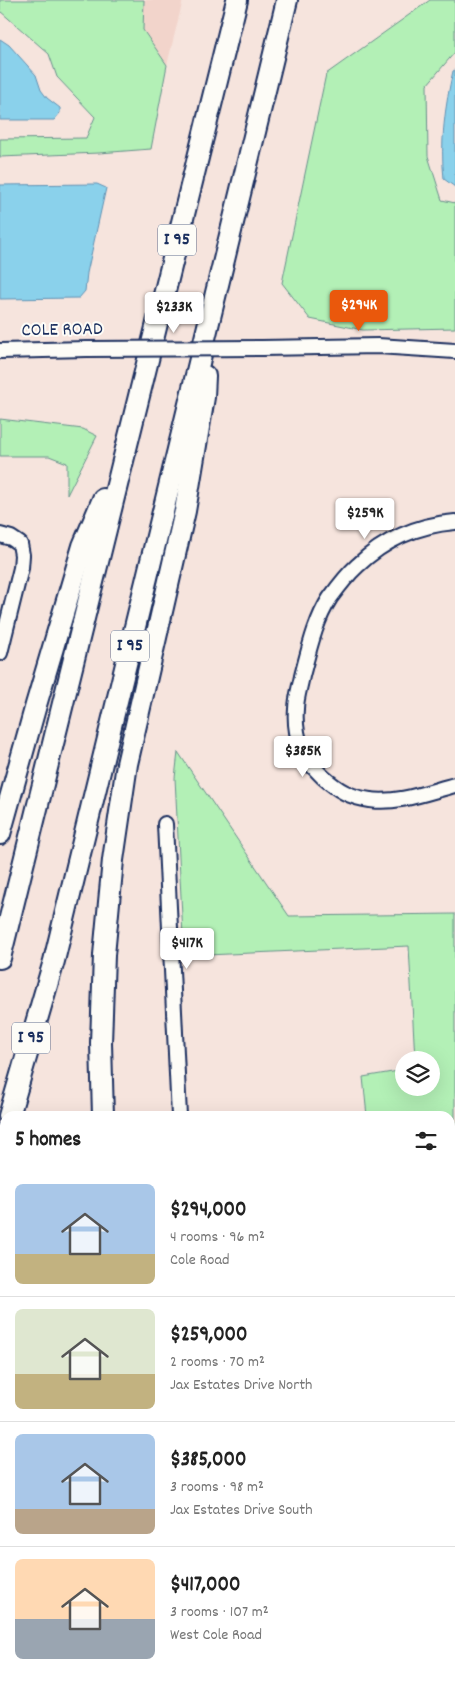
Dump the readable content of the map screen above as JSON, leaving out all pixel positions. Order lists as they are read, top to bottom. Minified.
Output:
{"streets":{"highway":["I 95"],"street":["COLE ROAD"]},"page":{"price":["$294K","$233K","$259K","$385K","$417K"],"heading":"5 homes","list":[{"name":"$294,000","note":"4 rooms · 96 m² · Cole Road"},{"name":"$259,000","note":"2 rooms · 70 m² · Jax Estates Drive North"},{"name":"$385,000","note":"3 rooms · 98 m² · Jax Estates Drive South"},{"name":"$417,000","note":"3 rooms · 107 m² · West Cole Road"}]}}
